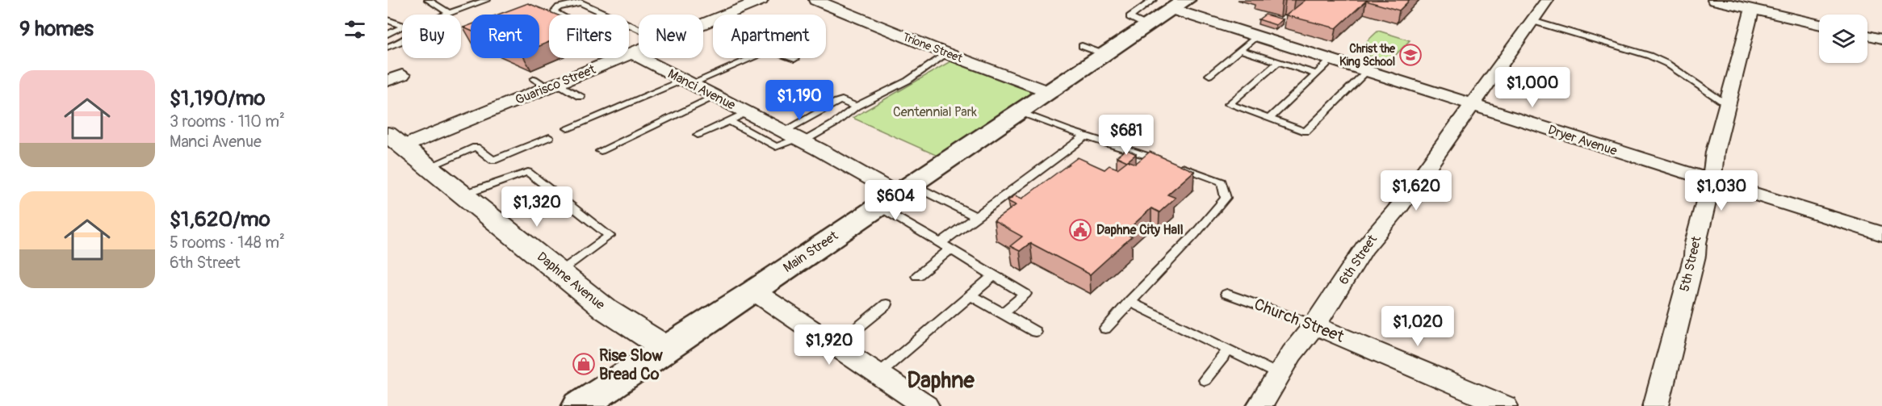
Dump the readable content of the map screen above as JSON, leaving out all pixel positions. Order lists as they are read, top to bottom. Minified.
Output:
{"streets":{"main road":["Main Street"],"street":["Trione Street","Guarisco Street","Manci Avenue","Dryer Avenue","6th Street","5th Street","Daphne Avenue","Church Street"]},"crossings":[["Trione Street","Main Street"],["Guarisco Street","Manci Avenue"],["Guarisco Street","Daphne Avenue"],["Manci Avenue","Main Street"],["Dryer Avenue","Main Street"],["Dryer Avenue","6th Street"],["Dryer Avenue","5th Street"],["Main Street","Daphne Avenue"],["6th Street","Church Street"]],"districts":["Daphne"],"parks":["Centennial Park"],"places":{"school or university":["Christ the King School"],"public building":["Daphne City Hall"],"shop":["Rise Slow Bread Co"]},"page":{"heading":"9 homes","chip":["Buy","Rent","Filters","New","Apartment"],"list":[{"name":"$1,190/mo","note":"3 rooms · 110 m² · Manci Avenue"},{"name":"$1,620/mo","note":"5 rooms · 148 m² · 6th Street"}],"price":["$1,000","$1,190","$681","$1,620","$1,030","$604","$1,320","$1,020","$1,920"]}}
